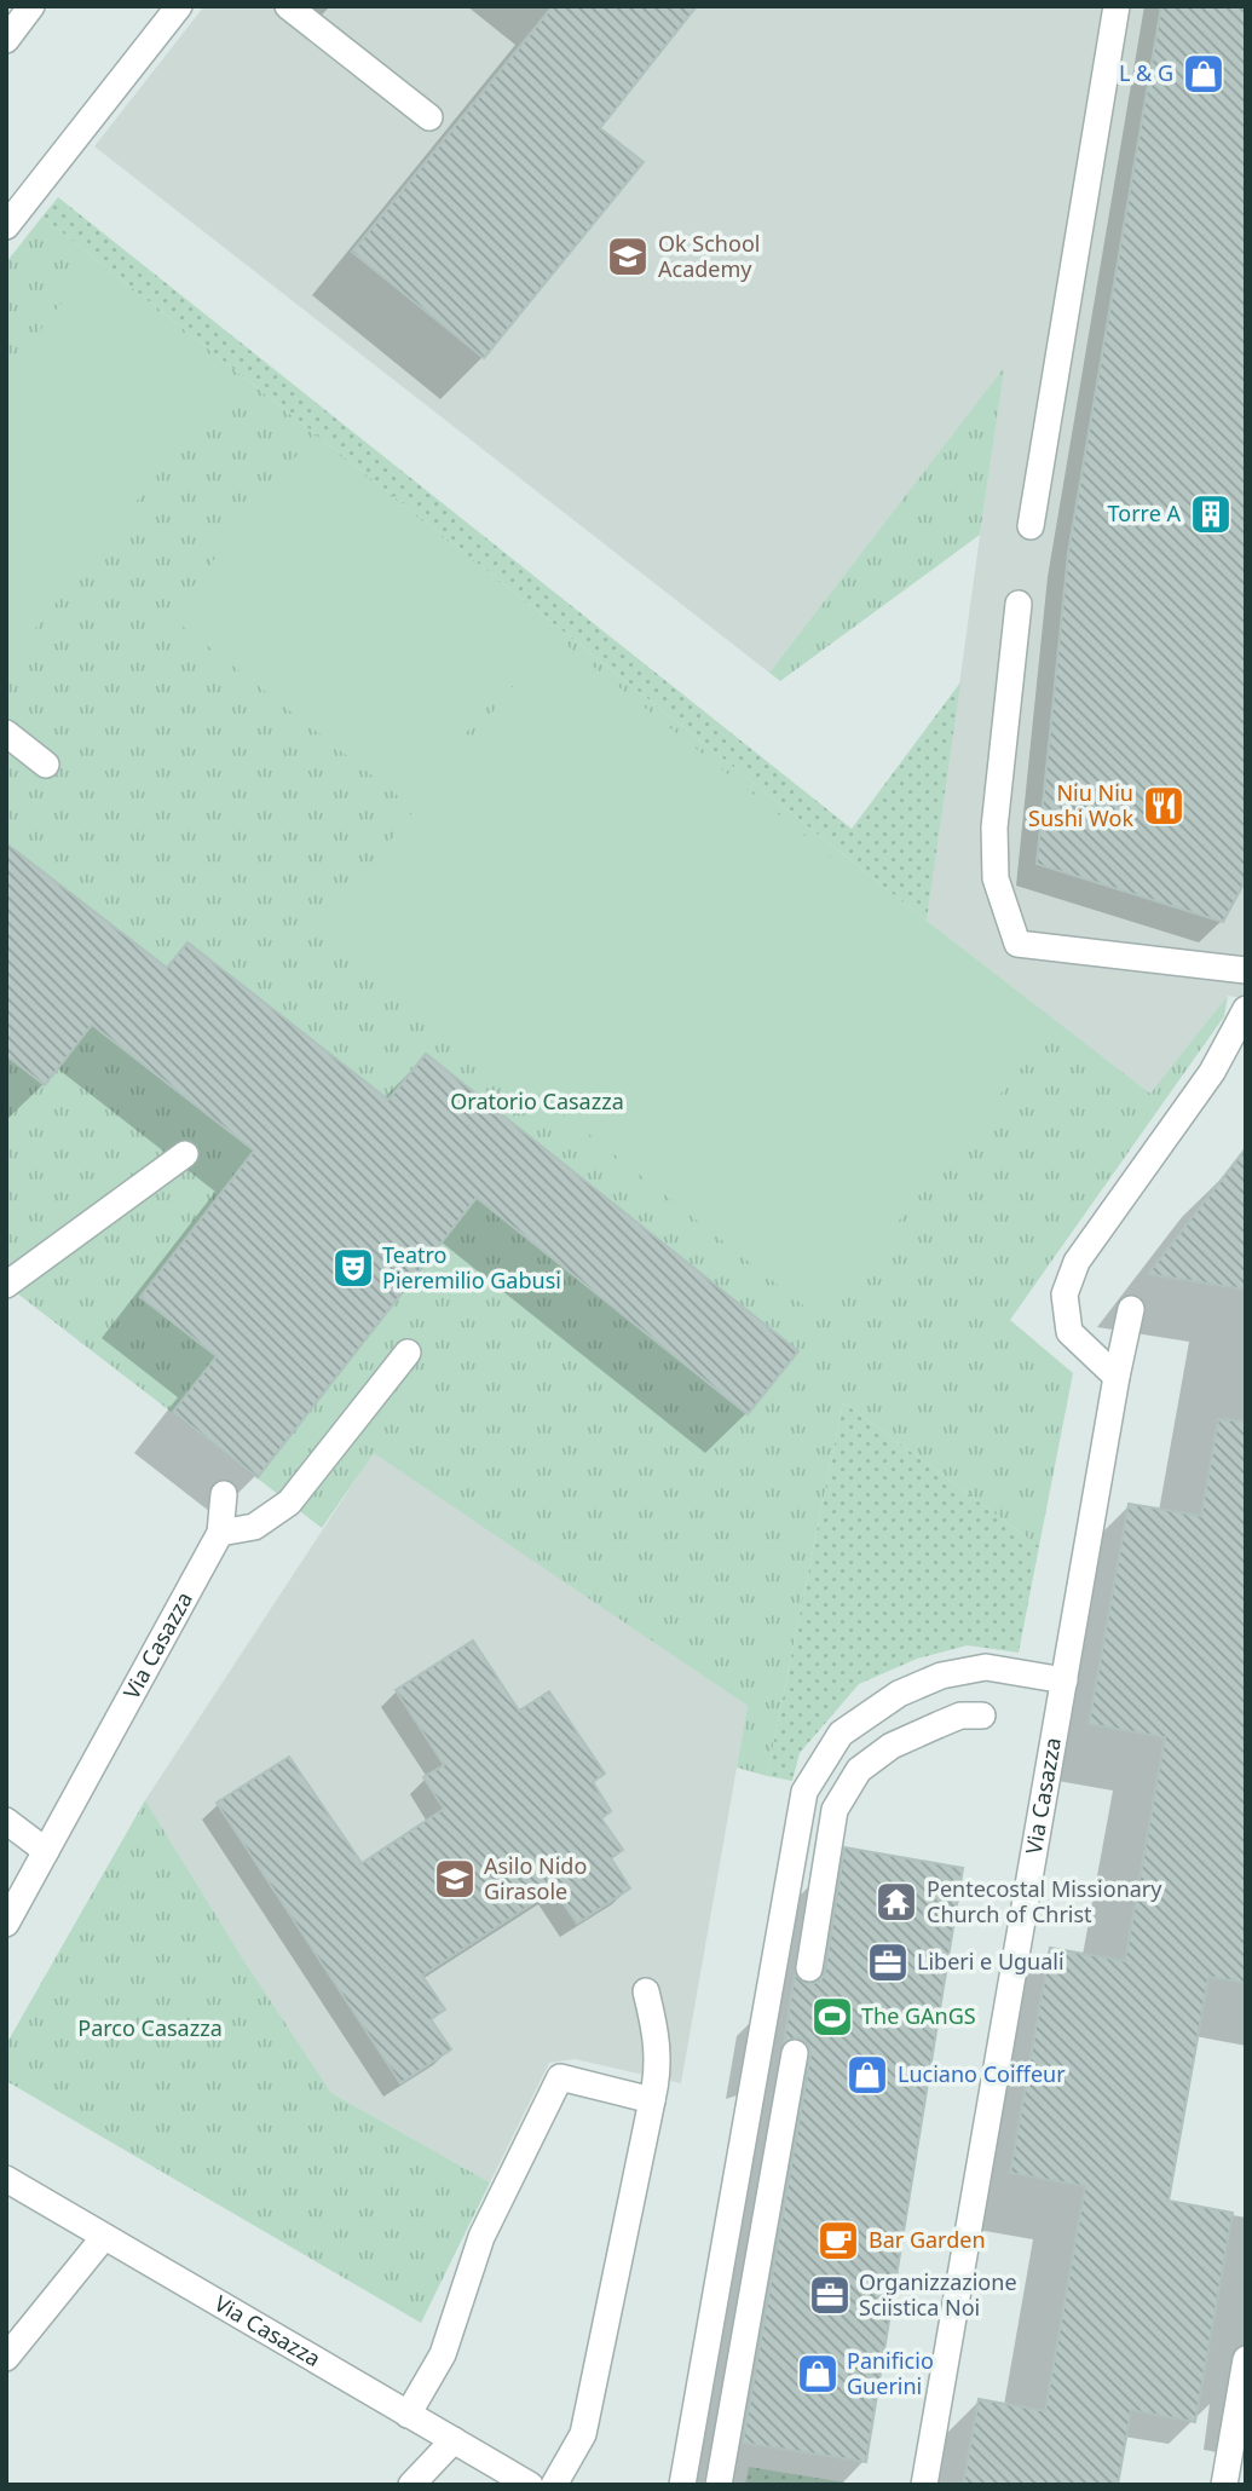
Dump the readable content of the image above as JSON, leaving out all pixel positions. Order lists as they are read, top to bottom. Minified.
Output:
{"streets":{"street":["Via Casazza"]},"parks":["Oratorio Casazza","Parco Casazza"],"places":{"shop":["L & G","Luciano Coiffeur","Panificio Guerini"],"school or university":["Ok School Academy","Asilo Nido Girasole"],"building":["Torre A"],"restaurant":["Niu Niu Sushi Wok"],"theatre":["Teatro Pieremilio Gabusi"],"temple":["Pentecostal Missionary Church of Christ"],"office":["Liberi e Uguali","Organizzazione Sciistica Noi"],"sports":["The GAnGS"],"cafe":["Bar Garden"]}}
